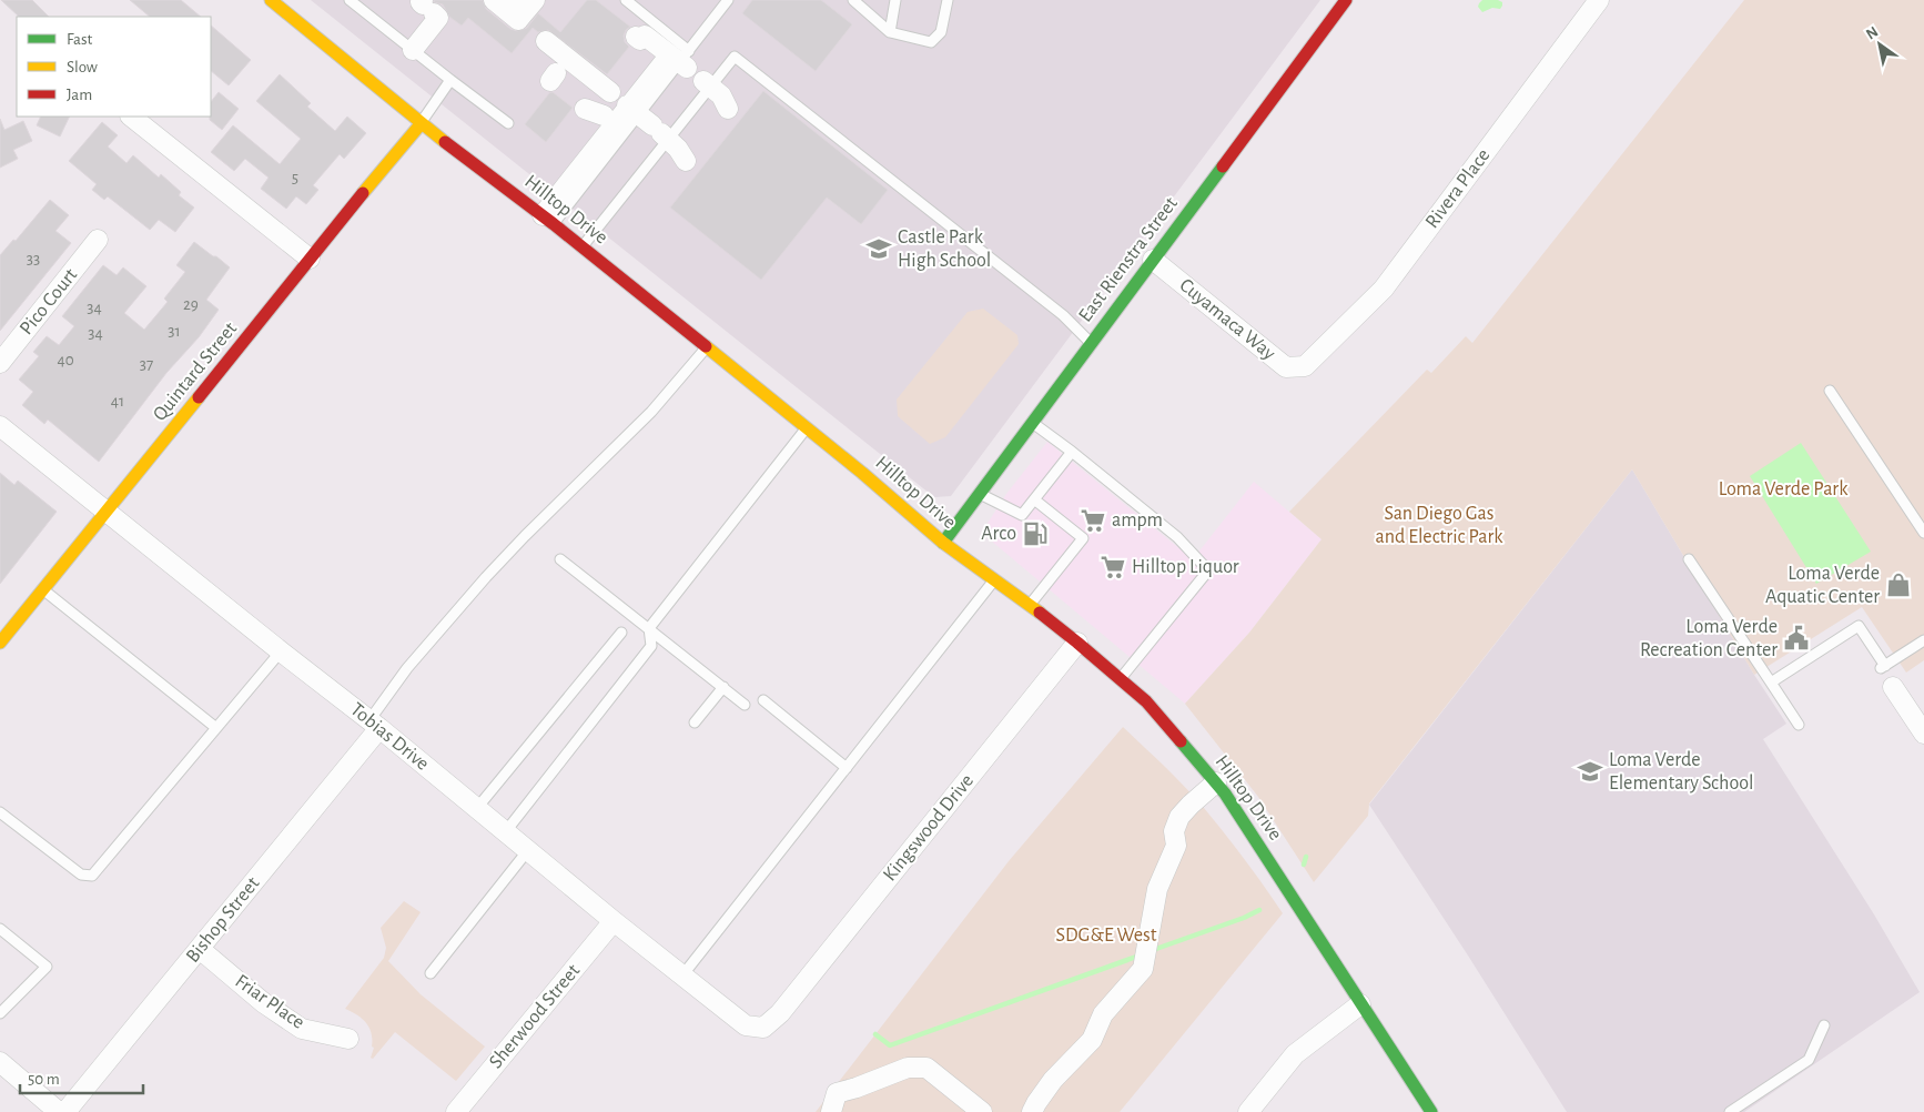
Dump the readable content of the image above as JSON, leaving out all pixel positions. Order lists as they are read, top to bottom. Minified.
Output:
{"streets":{"main road":["Hilltop Drive","East Rienstra Street","Quintard Street"],"street":["Rivera Place","Pico Court","Cuyamaca Way","Tobias Drive","Kingswood Drive","Bishop Street","Friar Place","Sherwood Street"]},"crossings":[["Rivera Place","Cuyamaca Way"],["Hilltop Drive","East Rienstra Street"],["Hilltop Drive","Quintard Street"],["Hilltop Drive","Kingswood Drive"],["East Rienstra Street","Cuyamaca Way"],["Quintard Street","Tobias Drive"],["Tobias Drive","Kingswood Drive"],["Tobias Drive","Bishop Street"],["Tobias Drive","Sherwood Street"],["Bishop Street","Friar Place"]],"parks":["Loma Verde Park","San Diego Gas and Electric Park","SDG&E West"],"places":{"school or university":["Castle Park High School","Loma Verde Elementary School"],"supermarket":["ampm","Hilltop Liquor"],"fuel station":["Arco"],"shop":["Loma Verde Aquatic Center"],"public building":["Loma Verde Recreation Center"]},"house_numbers":["5","33","29","34","31","34","40","37","41"],"legend":["Fast","Slow","Jam"],"scale_bar":"50 m","north":"top left"}
